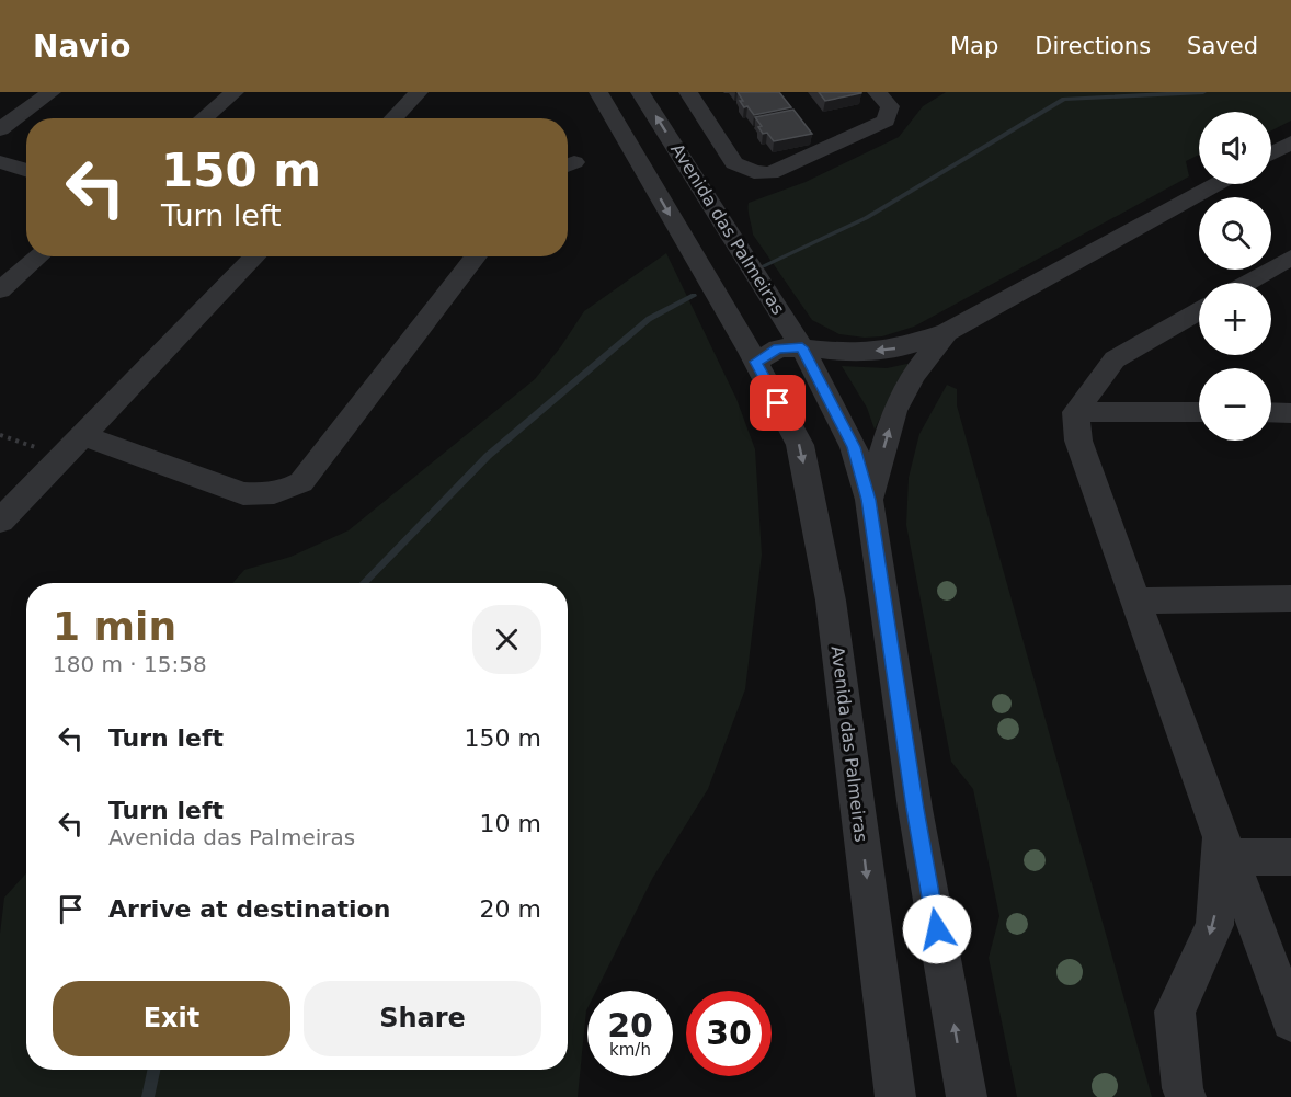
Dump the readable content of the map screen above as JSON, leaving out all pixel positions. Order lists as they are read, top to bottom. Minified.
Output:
{"streets":{"street":["Avenida das Palmeiras"]},"page":{"header":"Navio","nav":["Map","Directions","Saved"],"map_buttons":["+","−"],"turn":["150 m","Turn left"],"heading":["1 min","180 m · 15:58"],"list":[{"name":"Turn left","value":"150 m"},{"name":"Turn left","note":"Avenida das Palmeiras","value":"10 m"},{"name":"Arrive at destination","value":"20 m"}],"buttons":["Exit","Share"],"speed":"20 km/h","limit":"30"}}
